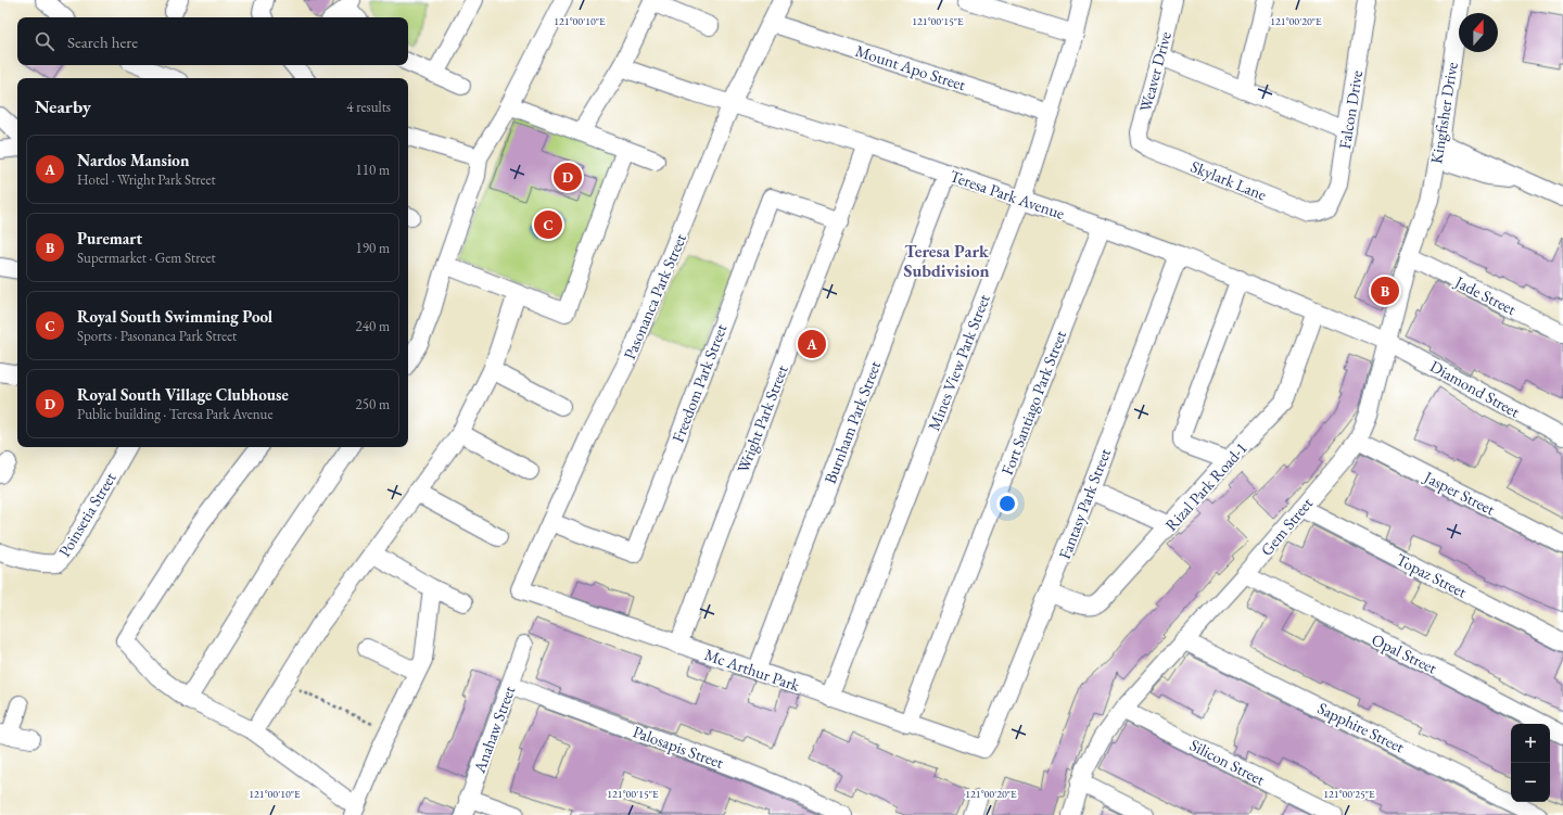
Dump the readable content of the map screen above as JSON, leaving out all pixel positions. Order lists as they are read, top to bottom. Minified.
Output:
{"streets":{"street":["Mount Apo Street","Weaver Drive","Falcon Drive","Kingfisher Drive","Skylark Lane","Teresa Park Avenue","Jade Street","Pasonanca Park Street","Mines View Park Street","Freedom Park Street","Diamond Street","Fort Santiago Park Street","Wright Park Street","Burnham Park Street","Rizal Park Road-1","Jasper Street","Fantasy Park Street","Poinsetia Street","Gem Street","Topaz Street","Opal Street","Mc Arthur Park","Sapphire Street","Anahaw Street","Palosapis Street","Silicon Street"]},"crossings":[["Mount Apo Street","Pasonanca Park Street"],["Mount Apo Street","Mines View Park Street"],["Weaver Drive","Skylark Lane"],["Falcon Drive","Skylark Lane"],["Kingfisher Drive","Gem Street"],["Teresa Park Avenue","Pasonanca Park Street"],["Teresa Park Avenue","Mines View Park Street"],["Teresa Park Avenue","Diamond Street"],["Teresa Park Avenue","Fort Santiago Park Street"],["Teresa Park Avenue","Wright Park Street"],["Teresa Park Avenue","Burnham Park Street"],["Teresa Park Avenue","Rizal Park Road-1"],["Teresa Park Avenue","Fantasy Park Street"],["Teresa Park Avenue","Gem Street"],["Jade Street","Gem Street"],["Pasonanca Park Street","Freedom Park Street"],["Pasonanca Park Street","Mc Arthur Park"],["Mines View Park Street","Mc Arthur Park"],["Freedom Park Street","Wright Park Street"],["Diamond Street","Gem Street"],["Fort Santiago Park Street","Mc Arthur Park"],["Wright Park Street","Mc Arthur Park"],["Burnham Park Street","Mc Arthur Park"],["Rizal Park Road-1","Fantasy Park Street"],["Jasper Street","Gem Street"],["Fantasy Park Street","Mc Arthur Park"],["Gem Street","Topaz Street"],["Gem Street","Opal Street"],["Gem Street","Sapphire Street"],["Gem Street","Silicon Street"],["Anahaw Street","Palosapis Street"]],"districts":["Teresa Park Subdivision"],"north":"top","page":{"search":"Search here","heading":["Nearby","4 results"],"list":[{"mark":"A","name":"Nardos Mansion","note":"Hotel · Wright Park Street","value":"110 m"},{"mark":"B","name":"Puremart","note":"Supermarket · Gem Street","value":"190 m"},{"mark":"C","name":"Royal South Swimming Pool","note":"Sports · Pasonanca Park Street","value":"240 m"},{"mark":"D","name":"Royal South Village Clubhouse","note":"Public building · Teresa Park Avenue","value":"250 m"}],"pins":["D","C","B","A"],"map_buttons":["+","−"]},"coordinates":["121°00'10\"E","121°00'15\"E","121°00'20\"E","121°00'25\"E"]}
